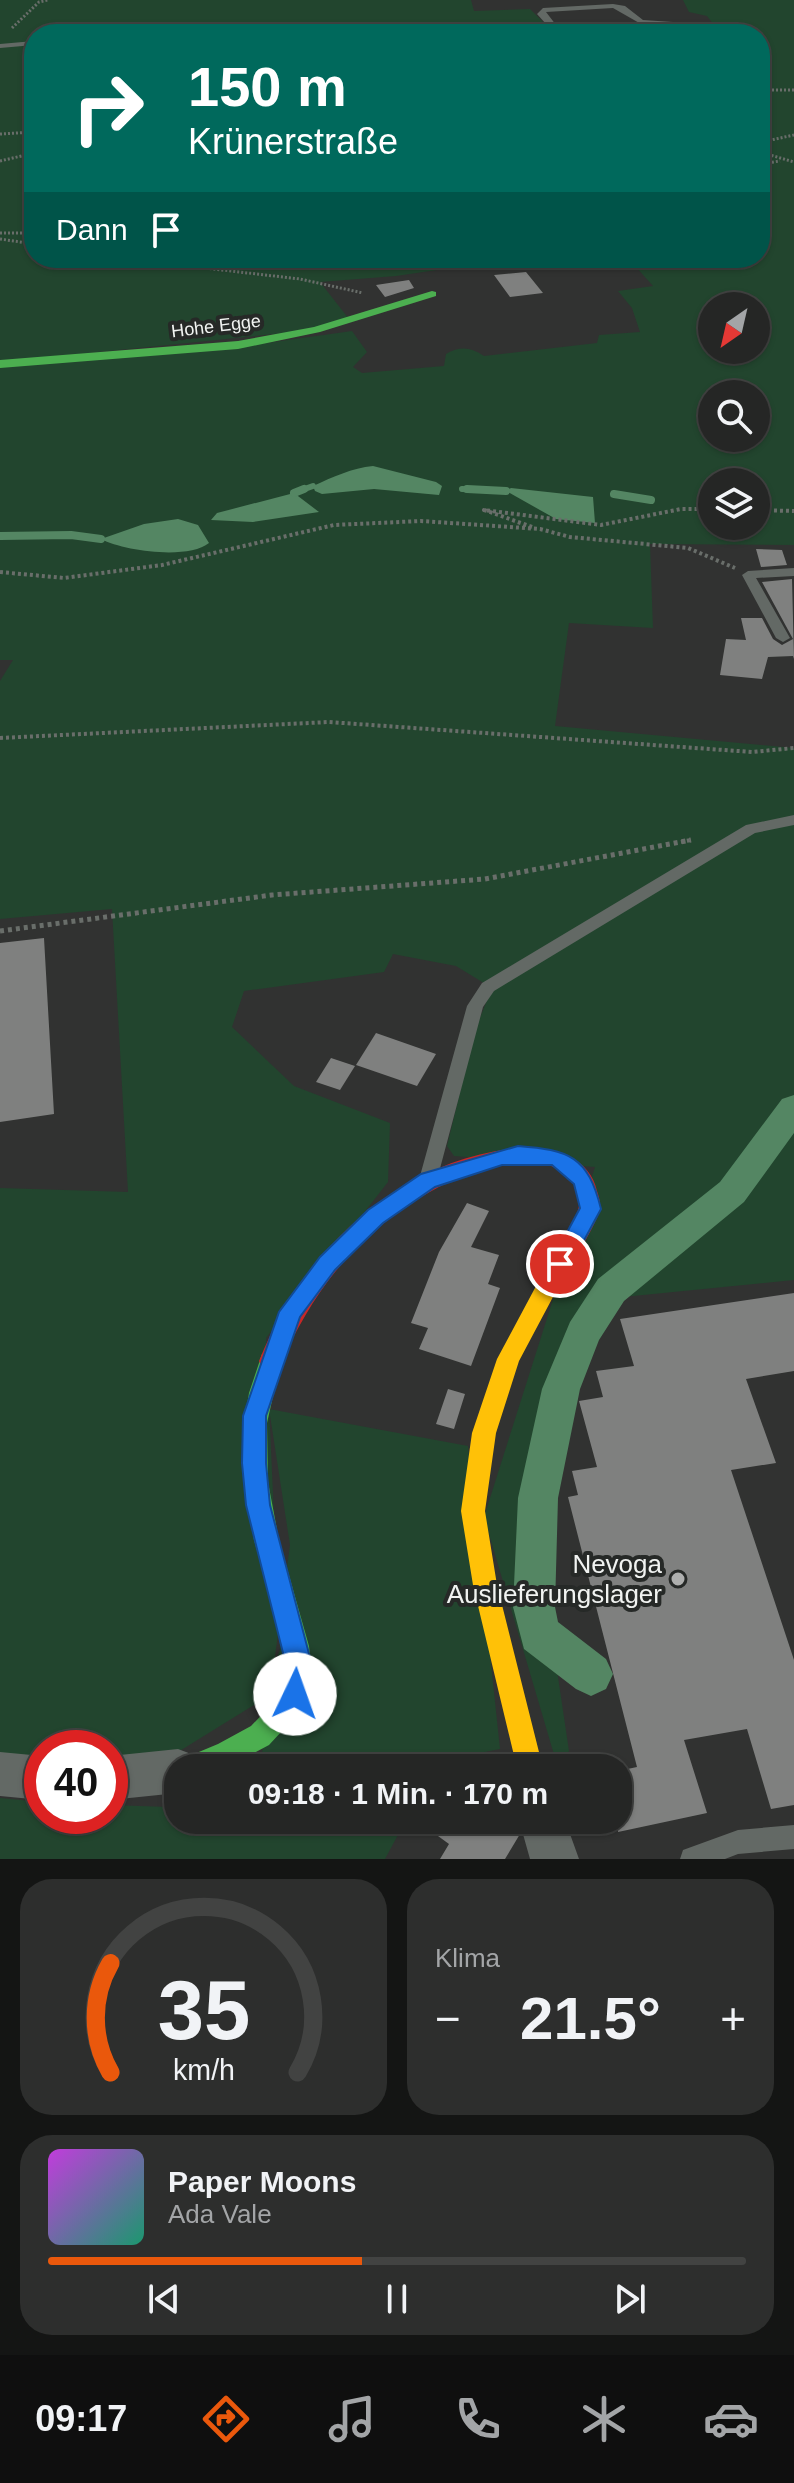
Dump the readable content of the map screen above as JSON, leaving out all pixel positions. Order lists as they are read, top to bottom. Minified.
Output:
{"streets":{"street":["Hohe Egge"]},"places":["Nevoga Auslieferungslager"],"north":"bottom left","page":{"turn":["150 m","Krünerstraße"],"then":"Dann","limit":"40","trip":"09:18 · 1 Min. · 170 m","tile":"Klima","heat":["−","21.5°","+"],"song":["Paper Moons","Ada Vale"],"tabs":"09:17","gauge":["35","km/h"]}}
